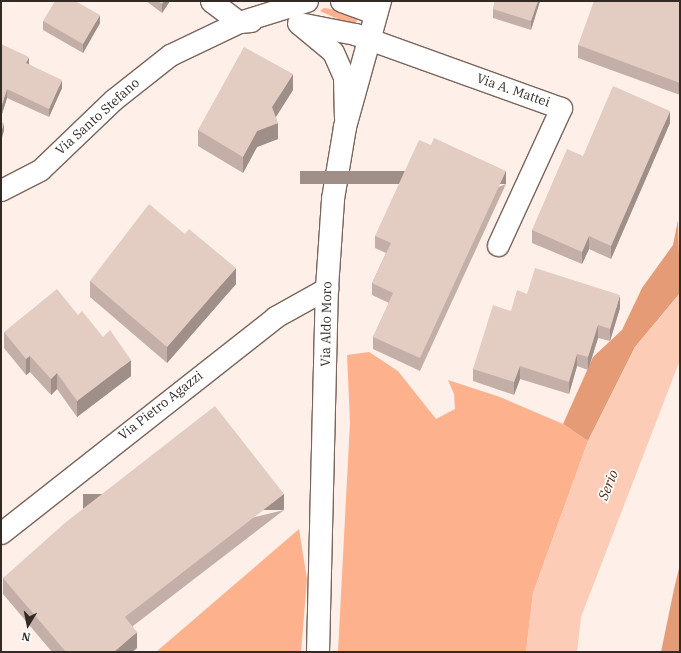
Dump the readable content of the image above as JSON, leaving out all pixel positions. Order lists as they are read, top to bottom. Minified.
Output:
{"streets":{"street":["Via A. Mattei","Via Santo Stefano","Via Aldo Moro","Via Pietro Agazzi"]},"crossings":[["Via A. Mattei","Via Santo Stefano"],["Via A. Mattei","Via Aldo Moro"],["Via Santo Stefano","Via Aldo Moro"],["Via Aldo Moro","Via Pietro Agazzi"]],"water":["Serio"],"north":"bottom"}
